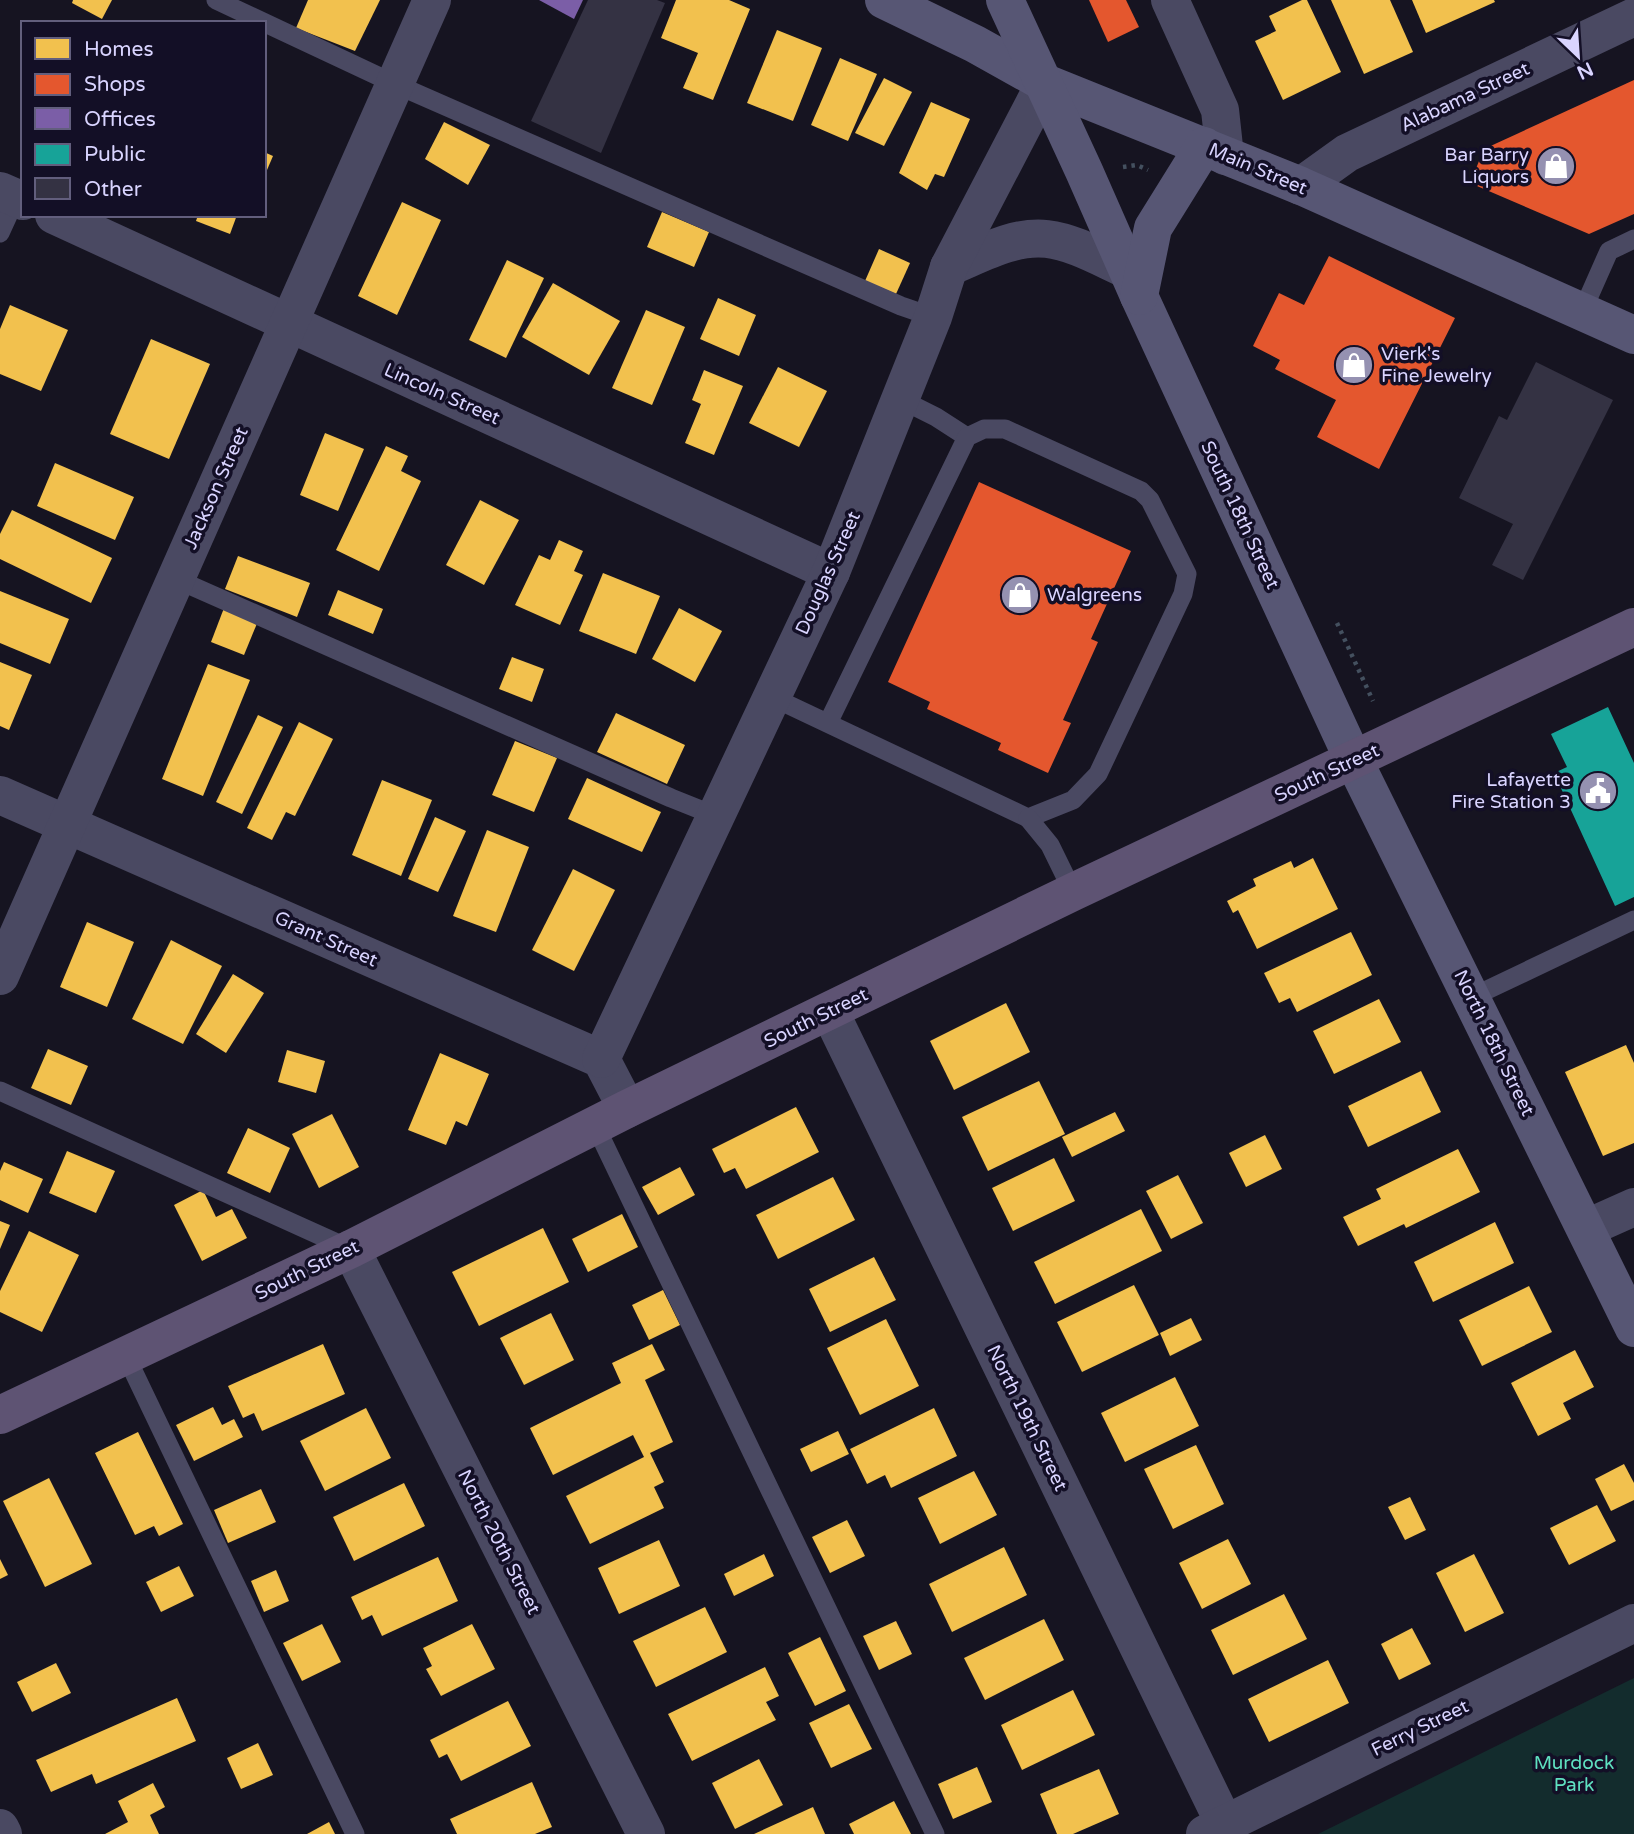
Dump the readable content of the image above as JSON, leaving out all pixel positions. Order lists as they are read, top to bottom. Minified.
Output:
{"streets":{"main road":["Main Street","South 18th Street","South Street","North 18th Street"],"street":["Alabama Street","Lincoln Street","Jackson Street","Douglas Street","Grant Street","North 19th Street","North 20th Street","Ferry Street"]},"crossings":[["Alabama Street","Main Street"],["Main Street","South 18th Street"],["Main Street","Douglas Street"],["Lincoln Street","Jackson Street"],["Lincoln Street","Douglas Street"],["Jackson Street","Grant Street"],["South 18th Street","Douglas Street"],["South 18th Street","South Street"],["South 18th Street","North 18th Street"],["Douglas Street","Grant Street"],["South Street","North 18th Street"],["South Street","North 19th Street"],["South Street","North 20th Street"],["North 19th Street","Ferry Street"]],"parks":["Murdock Park"],"places":{"shop":["Bar Barry Liquors","Vierk's Fine Jewelry","Walgreens"],"public building":["Lafayette Fire Station 3"]},"legend":["Homes","Shops","Offices","Public","Other"],"north":"bottom right"}
